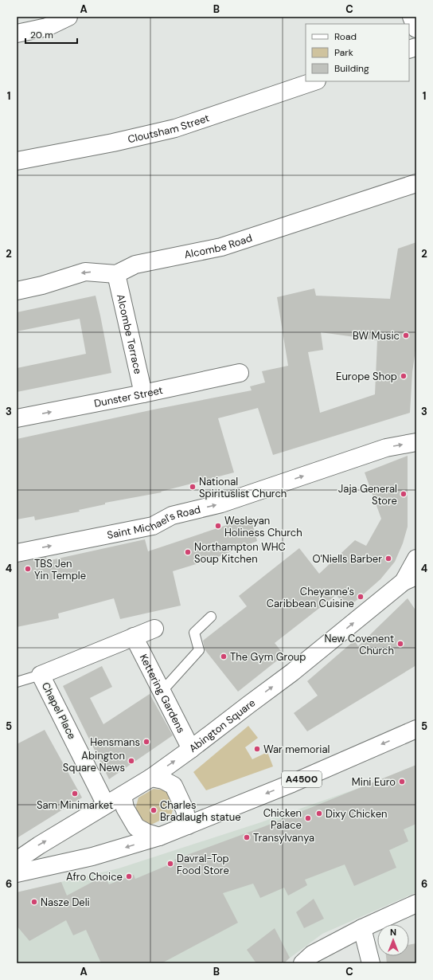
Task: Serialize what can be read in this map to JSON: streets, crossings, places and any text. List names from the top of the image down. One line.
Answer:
{"streets":{"street":["Cloutsham Street","Alcombe Road","Alcombe Terrace","Dunster Street","Saint Michael's Road","Kettering Gardens","Chapel Place","Abington Square","A4500"]},"crossings":[["Alcombe Road","Alcombe Terrace"],["Alcombe Terrace","Dunster Street"],["Kettering Gardens","Chapel Place"],["Kettering Gardens","Abington Square"],["Chapel Place","Abington Square"],["Abington Square","A4500"]],"one_way":["Saint Michael's Road"],"places":["BW Music","Europe Shop","National Spirituslist Church","Jaja General Store","Wesleyan Holiness Church","Northampton WHC Soup Kitchen","O'Niells Barber","TBS Jen Yin Temple","Cheyanne's Caribbean Cuisine","New Covenent Church","The Gym Group","Hensmans","War memorial","Abington Square News","Mini Euro","Sam Minimarket","Charles Bradlaugh statue","Dixy Chicken","Chicken Palace","Transylvanya","Davral-Top Food Store","Afro Choice","Nasze Deli"],"legend":["Road","Park","Building"],"scale_bar":"20 m","north":"top","grid":{"columns":["A","B","C"],"rows":["1","2","3","4","5","6"]}}
